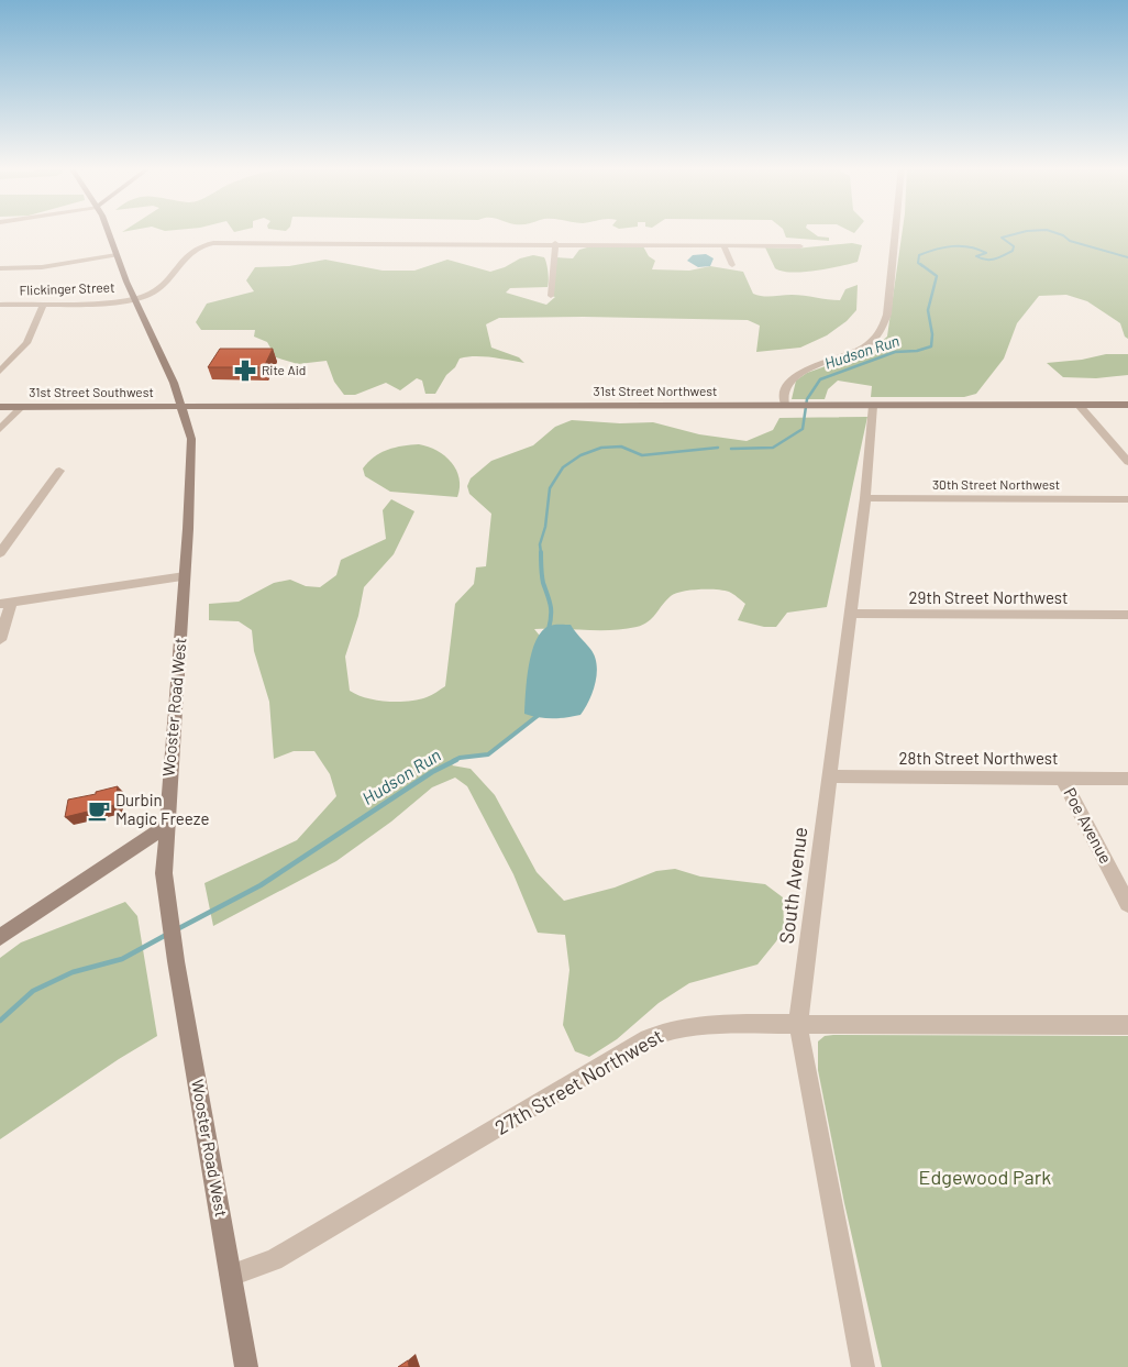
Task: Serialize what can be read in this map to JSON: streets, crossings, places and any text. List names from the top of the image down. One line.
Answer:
{"streets":{"main road":["31st Street Northwest","31st Street Southwest","Wooster Road West"],"street":["Flickinger Street","30th Street Northwest","29th Street Northwest","28th Street Northwest","Poe Avenue","South Avenue","27th Street Northwest"]},"crossings":[["Flickinger Street","Wooster Road West"],["31st Street Northwest","31st Street Southwest"],["31st Street Northwest","Wooster Road West"],["31st Street Northwest","South Avenue"],["31st Street Southwest","Wooster Road West"],["30th Street Northwest","South Avenue"],["29th Street Northwest","South Avenue"],["Wooster Road West","27th Street Northwest"],["28th Street Northwest","Poe Avenue"],["28th Street Northwest","South Avenue"],["South Avenue","27th Street Northwest"]],"water":["Hudson Run"],"parks":["Edgewood Park"],"places":{"pharmacy":["Rite Aid"],"cafe":["Durbin Magic Freeze"]}}
